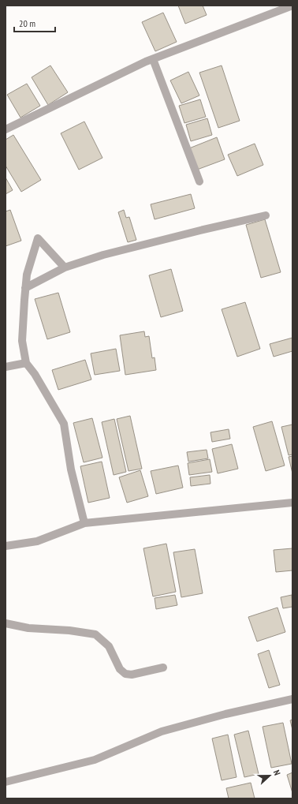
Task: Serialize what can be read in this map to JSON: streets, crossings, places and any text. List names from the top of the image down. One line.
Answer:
{"scale_bar":"20 m","north":"right"}
